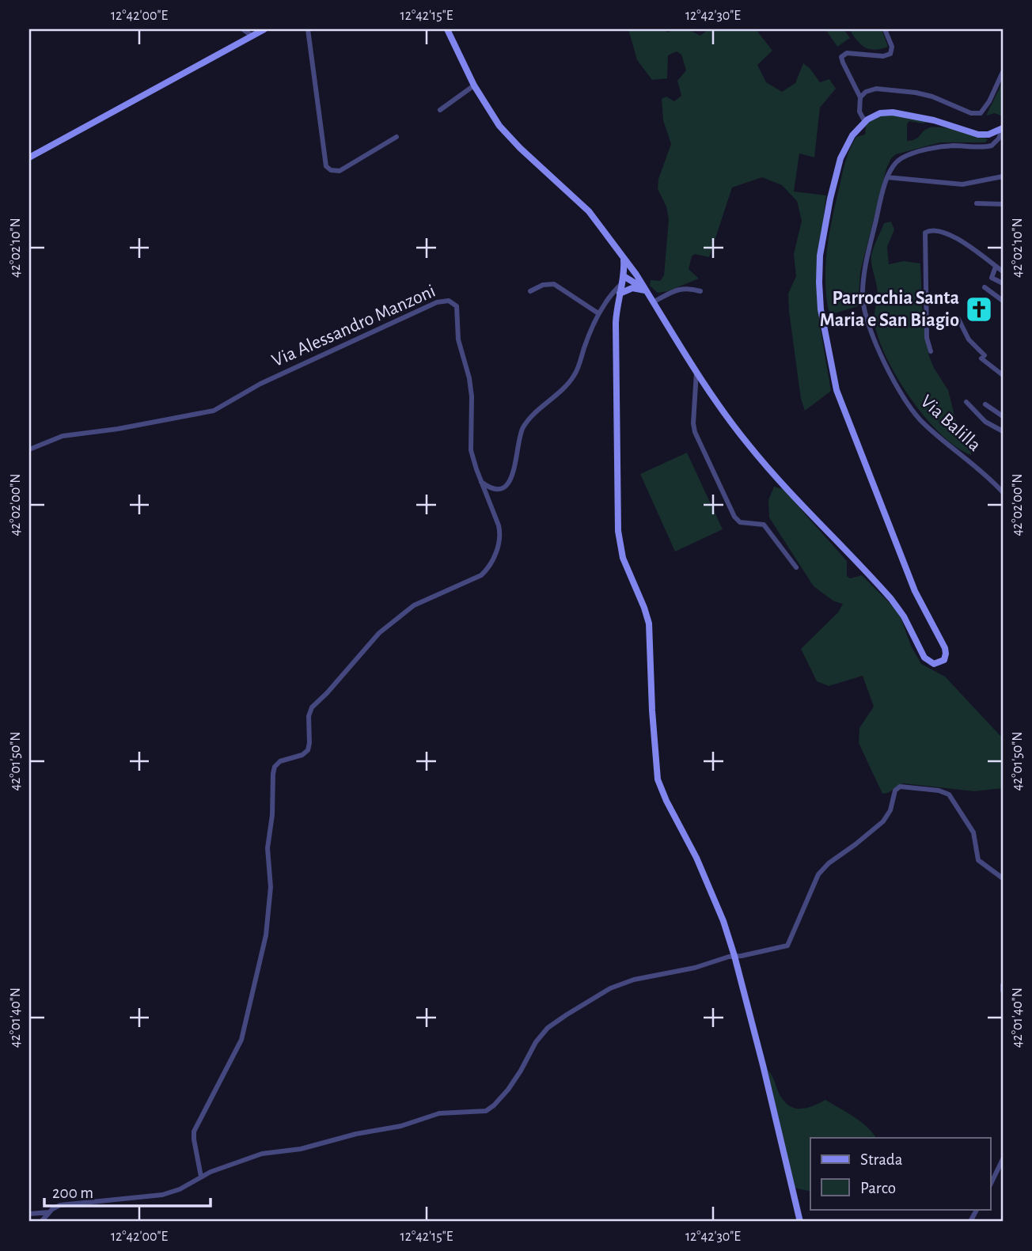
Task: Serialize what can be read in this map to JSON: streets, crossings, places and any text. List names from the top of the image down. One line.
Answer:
{"streets":{"street":["Via Alessandro Manzoni","Via Balilla"]},"places":{"church":["Parrocchia Santa Maria e San Biagio"]},"legend":["Strada","Parco"],"scale_bar":"200 m","coordinates":["12°42'00\"E","12°42'15\"E","12°42'30\"E","42°02'10\"N","42°02'00\"N","42°01'50\"N","42°01'40\"N"]}
